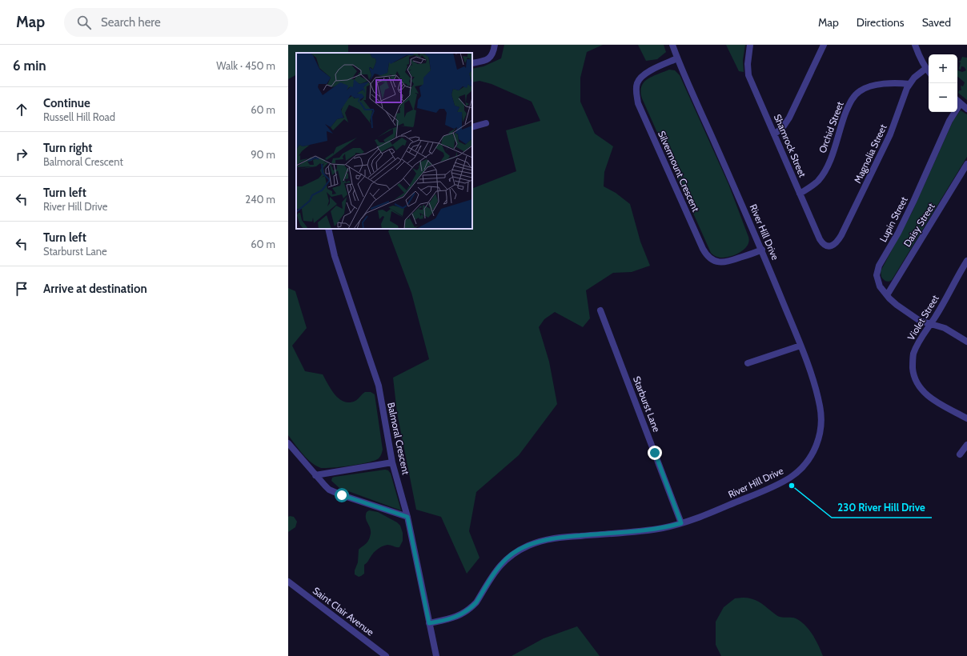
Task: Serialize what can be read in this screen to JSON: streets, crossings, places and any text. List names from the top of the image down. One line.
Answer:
{"streets":{"street":["Orchid Street","Shamrock Street","Magnolia Street","Silvermount Crescent","Lupin Street","Daisy Street","River Hill Drive","Violet Street","Starburst Lane","Balmoral Crescent","Saint Clair Avenue"]},"crossings":[["Orchid Street","Shamrock Street"],["Orchid Street","Magnolia Street"],["Shamrock Street","Magnolia Street"],["Silvermount Crescent","River Hill Drive"],["Lupin Street","Daisy Street"],["Lupin Street","Violet Street"],["River Hill Drive","Starburst Lane"],["River Hill Drive","Balmoral Crescent"]],"places":["230 River Hill Drive"],"page":{"header":"Map","search":"Search here","nav":["Map","Directions","Saved"],"heading":["6 min","Walk · 450 m"],"map_buttons":["+","−"],"list":[["Continue","Russell Hill Road","60 m"],["Turn right","Balmoral Crescent","90 m"],["Turn left","River Hill Drive","240 m"],["Turn left","Starburst Lane","60 m"],"Arrive at destination"]}}
